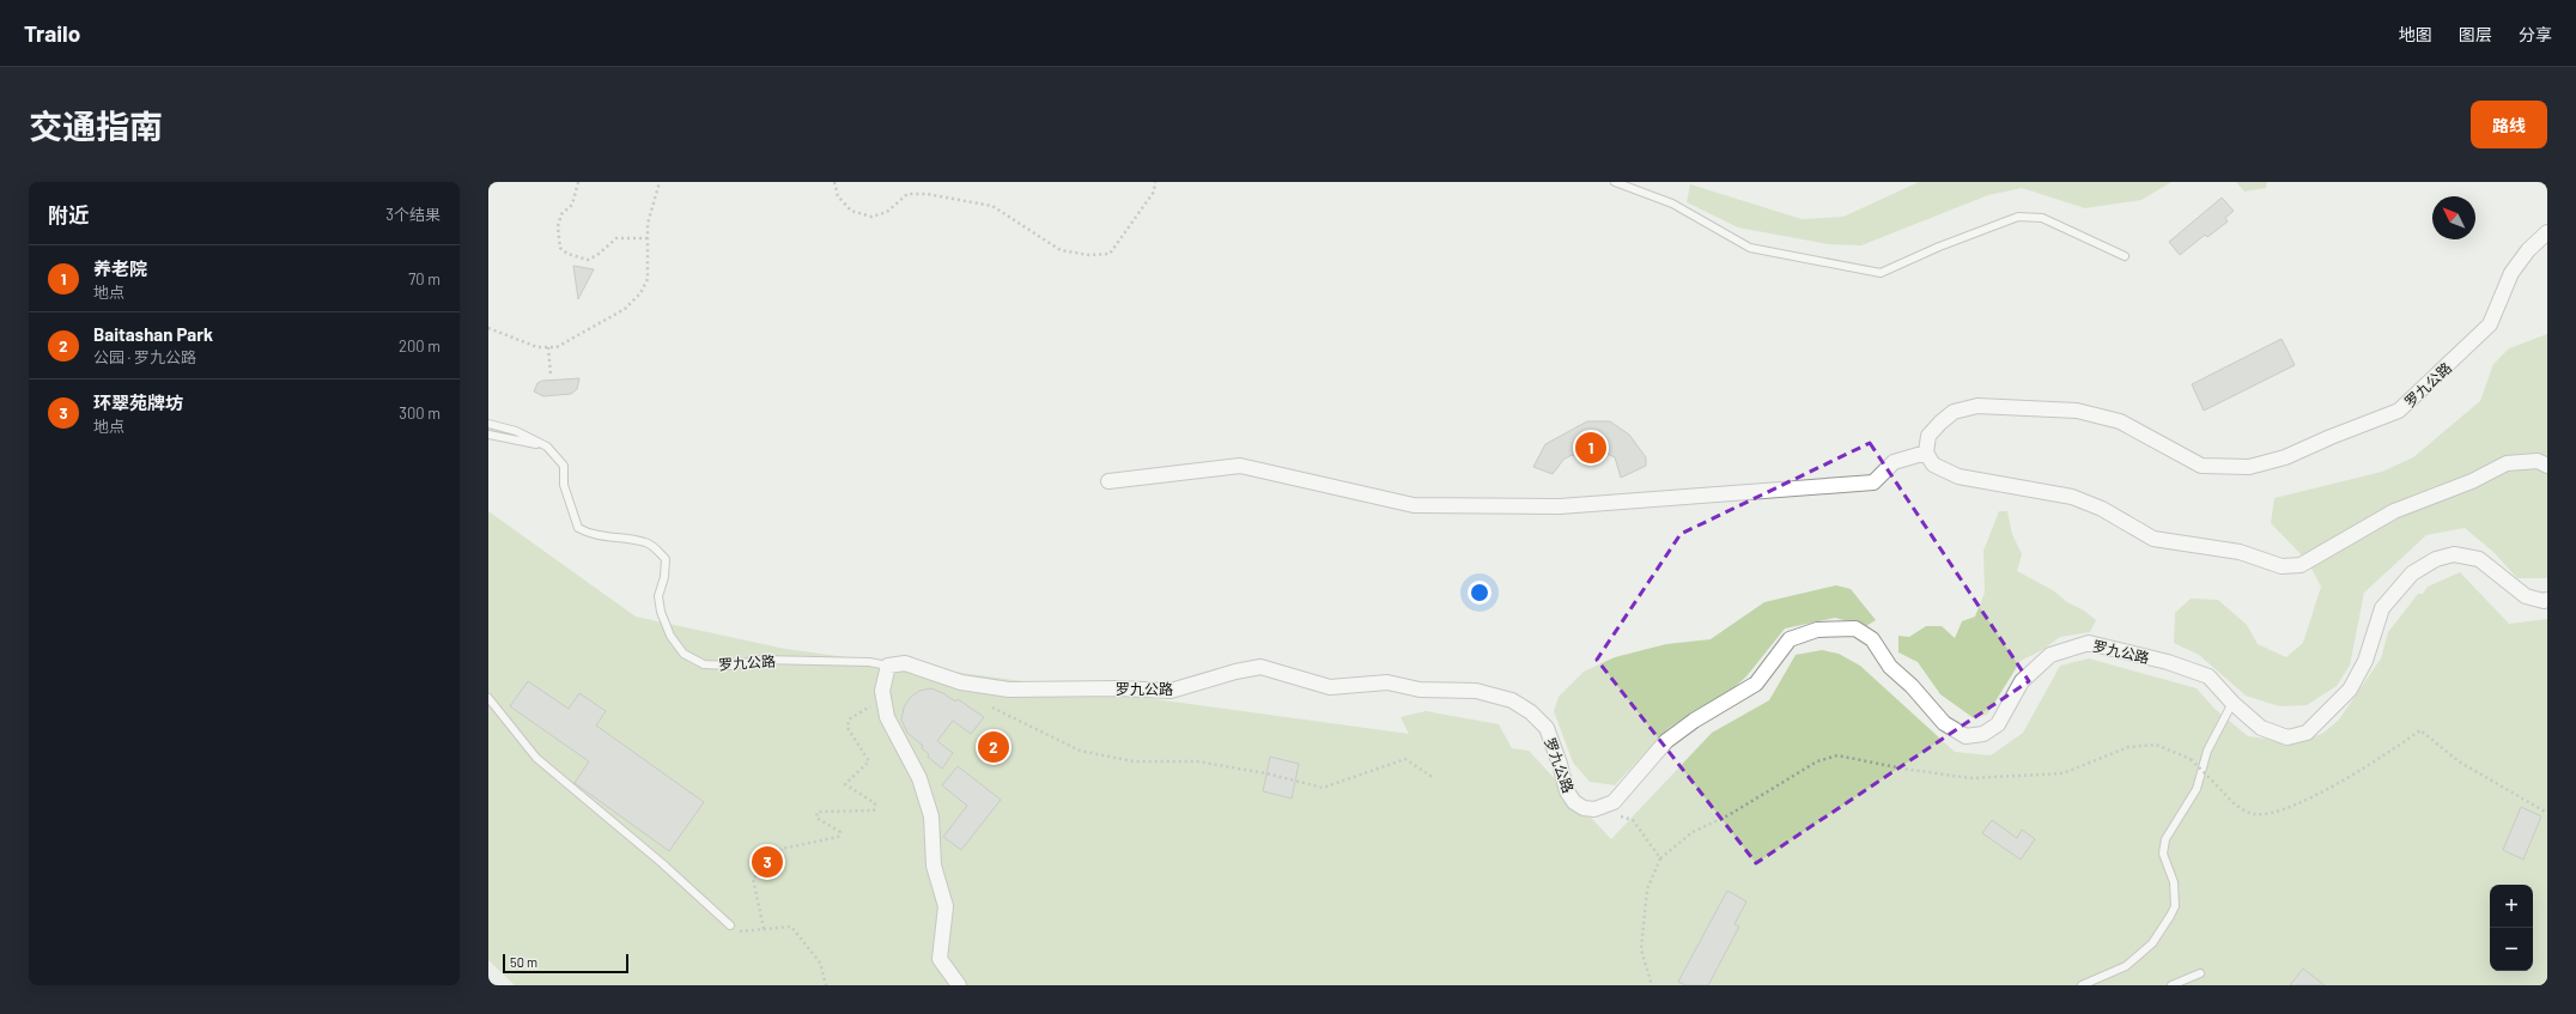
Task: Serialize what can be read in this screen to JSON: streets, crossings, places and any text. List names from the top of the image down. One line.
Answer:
{"streets":{"street":["罗九公路"]},"scale_bar":"50 m","north":"top left","page":{"header":"Trailo","nav":["地图","图层","分享"],"title":"交通指南","buttons":"路线","heading":["附近","3个结果"],"list":[{"mark":"1","name":"养老院","note":"地点","value":"70 m"},{"mark":"2","name":"Baitashan Park","note":"公园 · 罗九公路","value":"200 m"},{"mark":"3","name":"环翠苑牌坊","note":"地点","value":"300 m"}],"pins":["1","2","3"],"map_buttons":["+","−"],"scale":"50 m"}}
